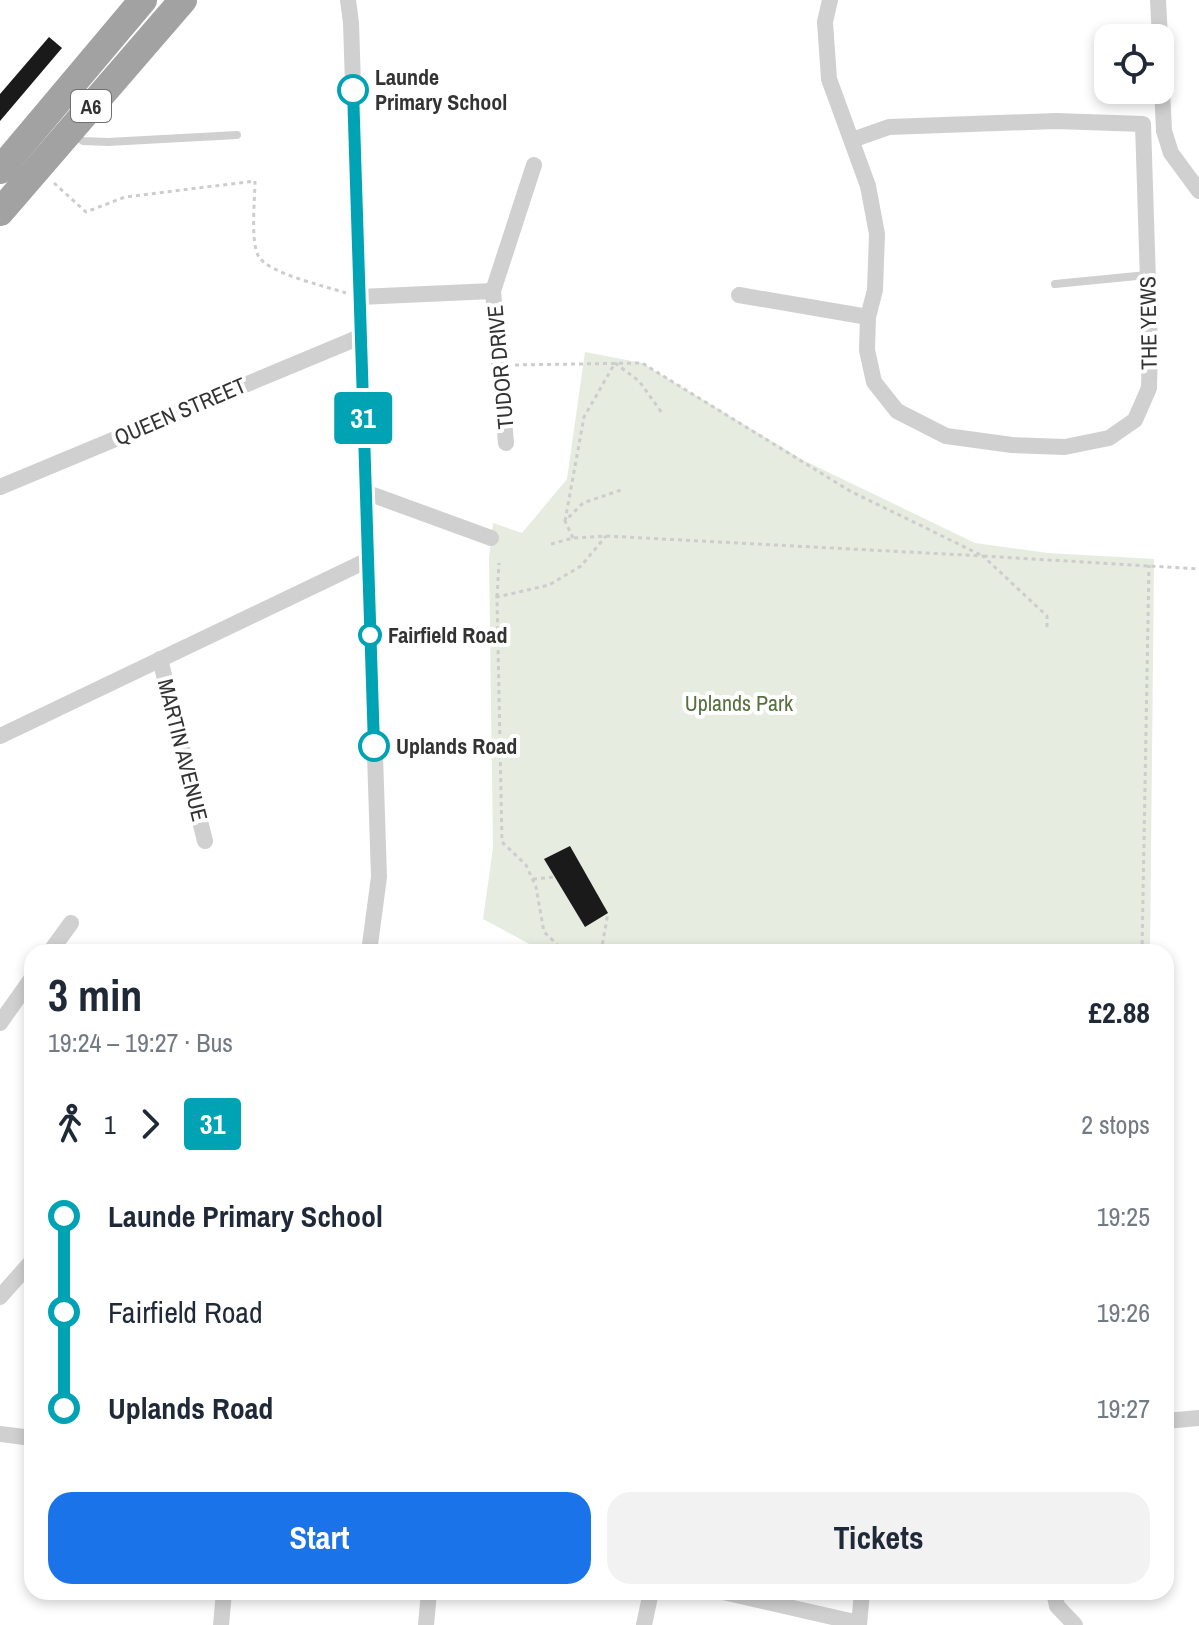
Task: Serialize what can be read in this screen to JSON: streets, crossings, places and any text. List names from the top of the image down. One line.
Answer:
{"streets":{"highway":["A6"],"street":["THE YEWS","TUDOR DRIVE","QUEEN STREET","MARTIN AVENUE"]},"parks":["Uplands Park"],"places":["Launde Primary School","Fairfield Road","Uplands Road"],"lines":["bus line 31"],"page":{"on_map":"31","heading":["3 min","19:24 – 19:27 · Bus","£2.88"],"legs":["1","31","2 stops"],"list":[{"name":"Launde Primary School","value":"19:25"},{"name":"Fairfield Road","value":"19:26"},{"name":"Uplands Road","value":"19:27"}],"buttons":["Start","Tickets"]}}
